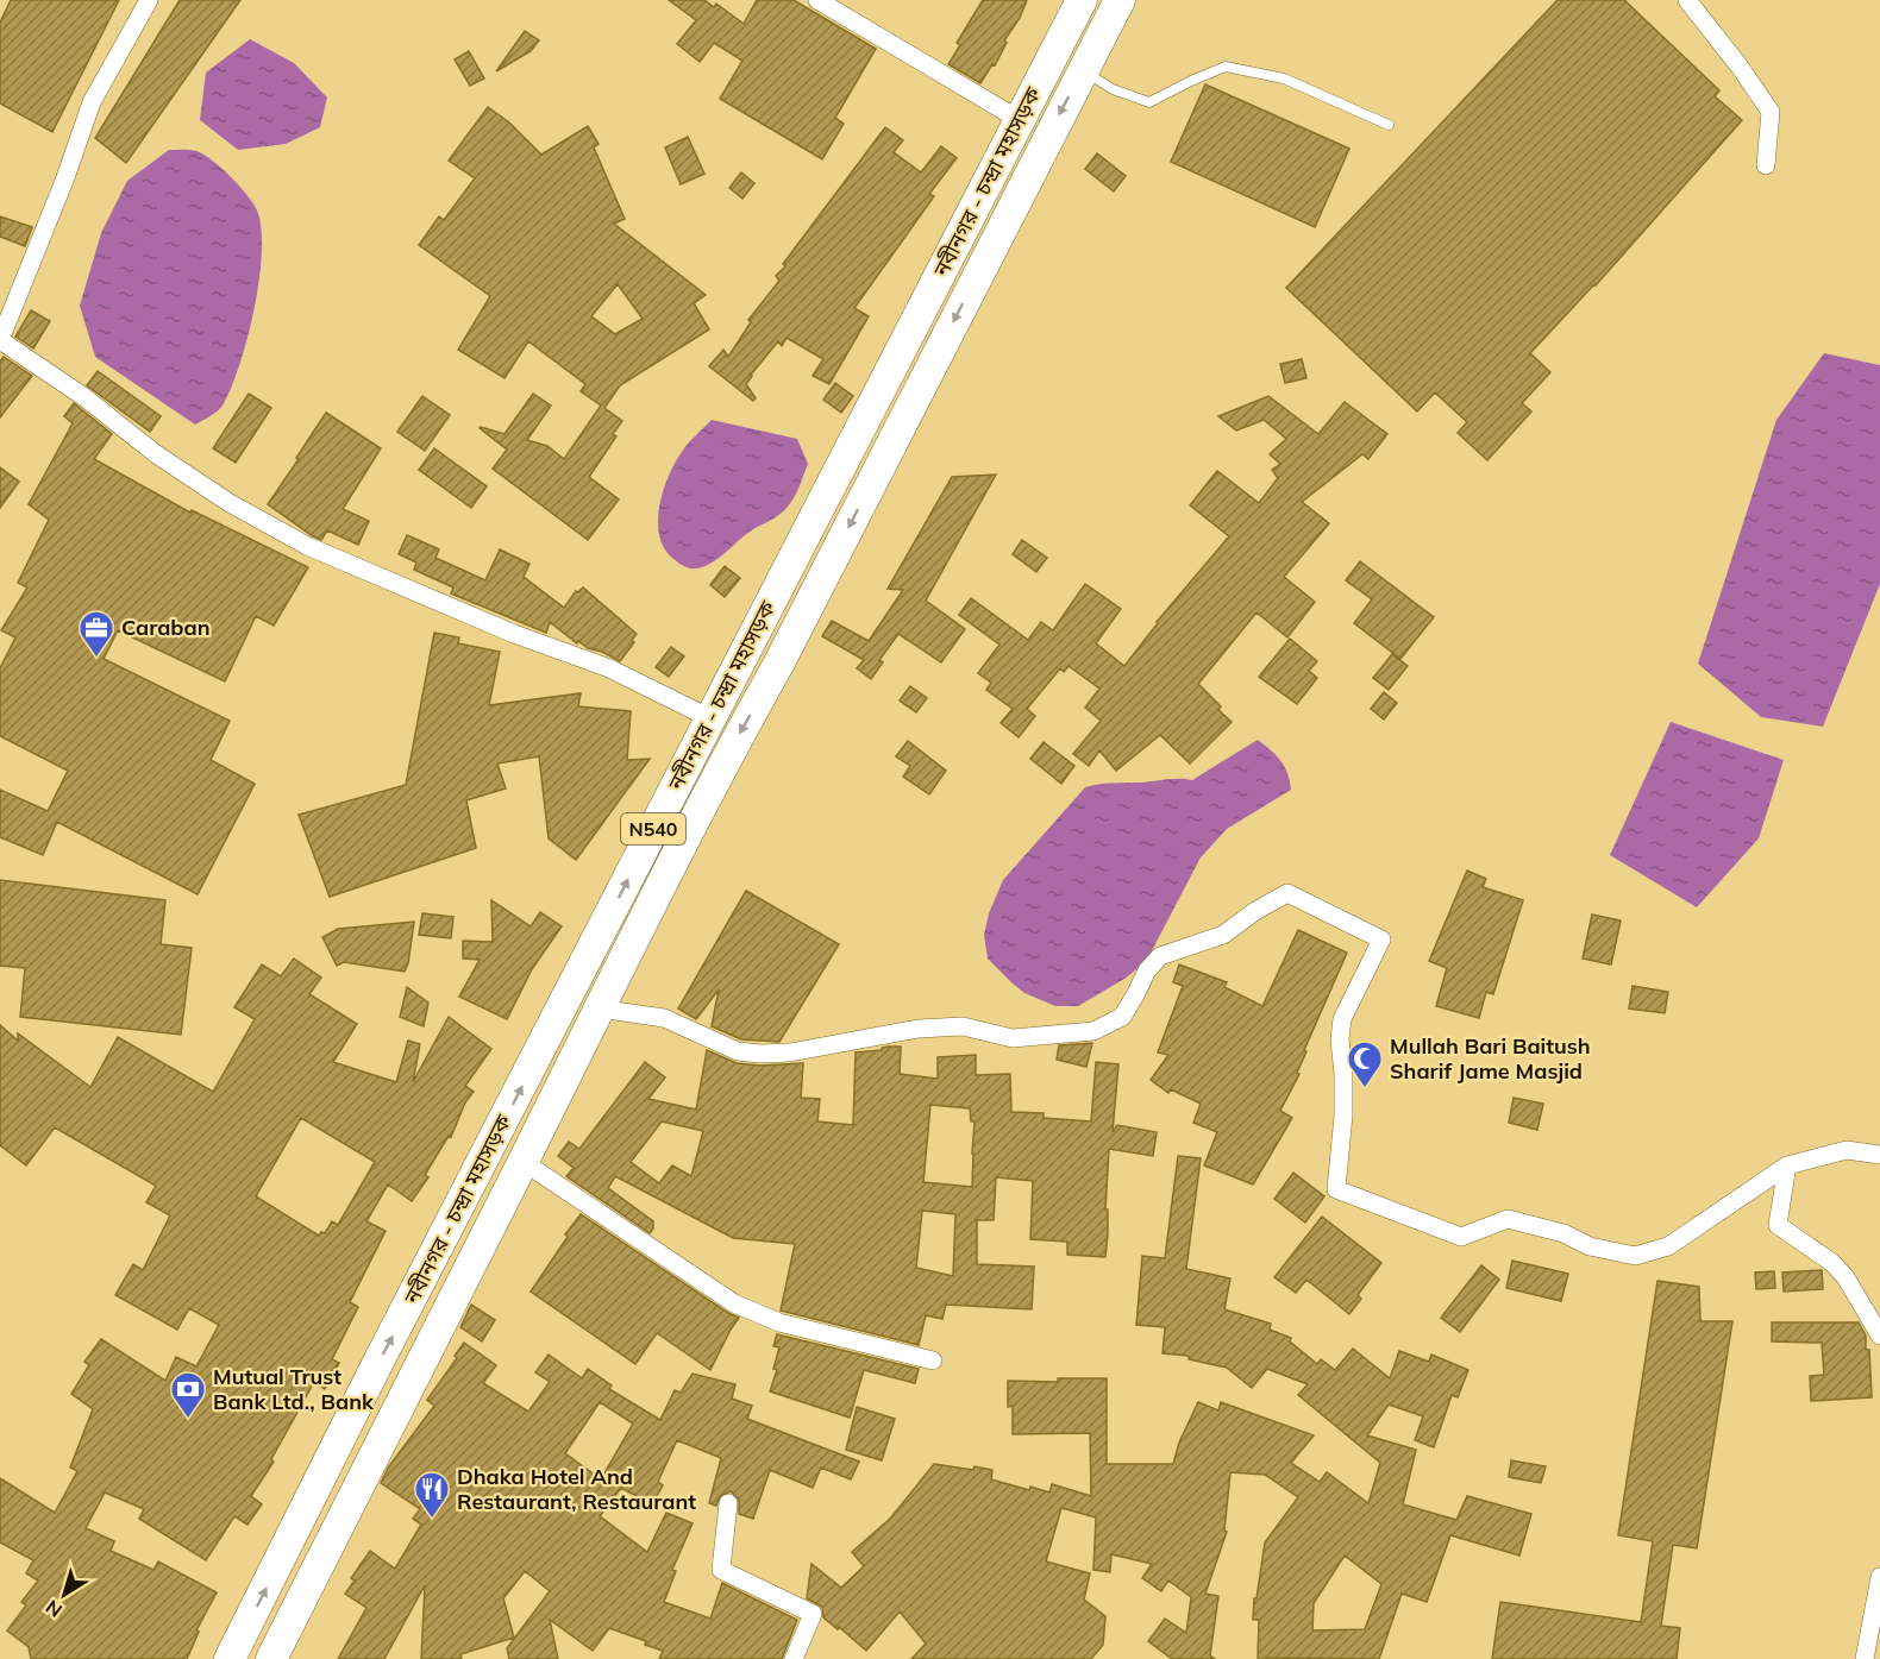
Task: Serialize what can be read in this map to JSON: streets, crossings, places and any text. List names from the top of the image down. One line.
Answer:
{"streets":{"highway":["নবীনগর - চন্দ্রা মহাসড়ক","N540"]},"places":{"office":["Caraban"],"mosque":["Mullah Bari Baitush Sharif Jame Masjid"],"bank":["Mutual Trust Bank Ltd., Bank"],"restaurant":["Dhaka Hotel And Restaurant, Restaurant"]},"north":"bottom left"}
